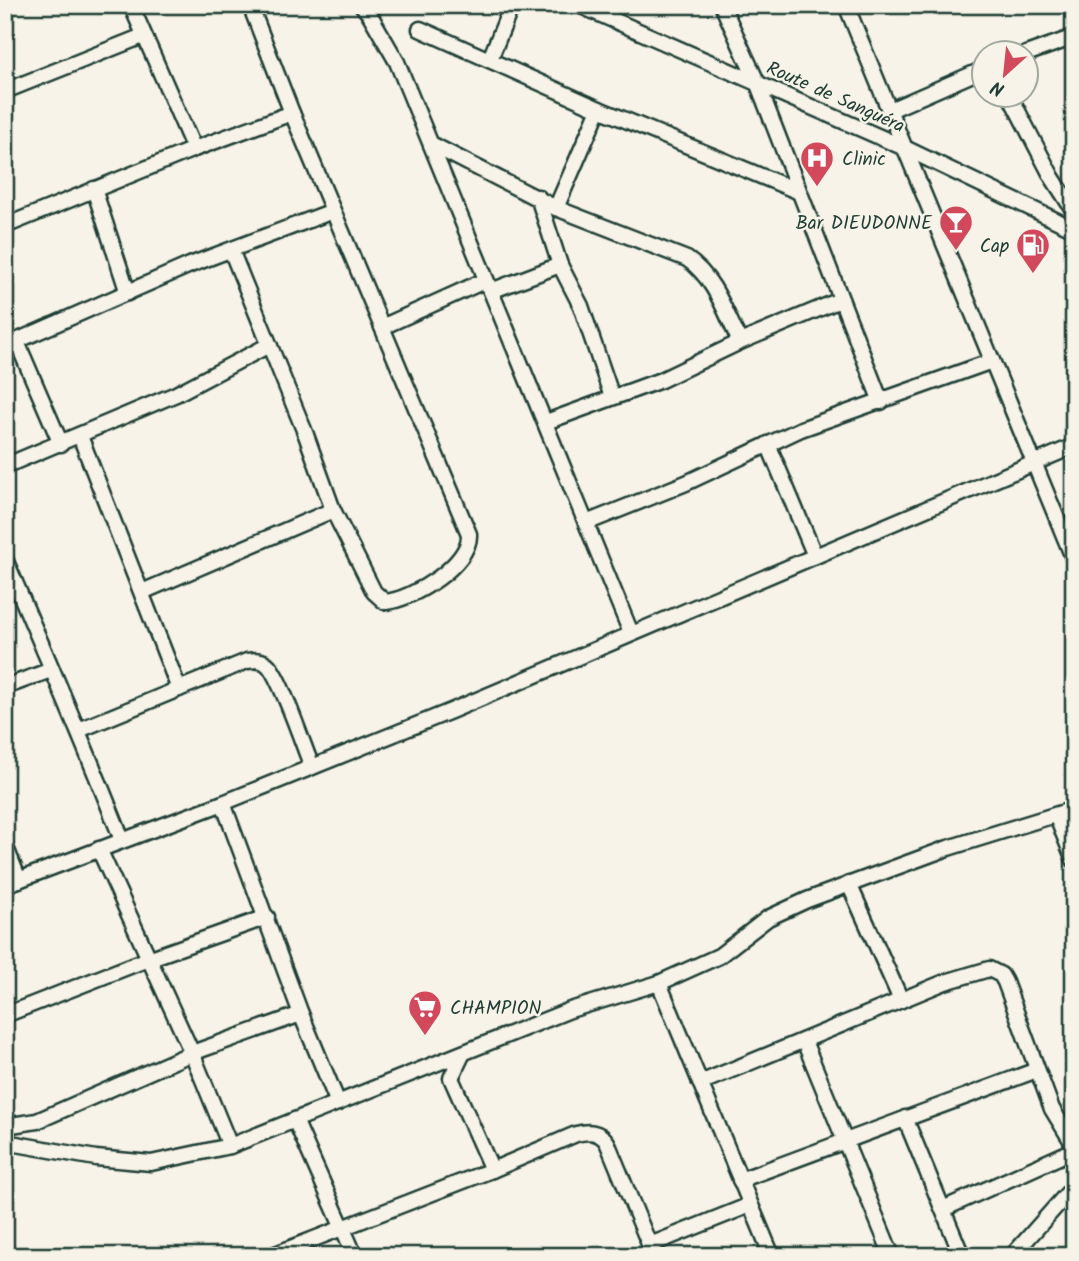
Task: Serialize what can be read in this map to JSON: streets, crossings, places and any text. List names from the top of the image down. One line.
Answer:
{"streets":{"street":["Route de Sanguéra"]},"places":{"hospital":["Clinic"],"bar":["Bar DIEUDONNE"],"fuel station":["Cap"],"supermarket":["CHAMPION"]},"north":"bottom left"}
